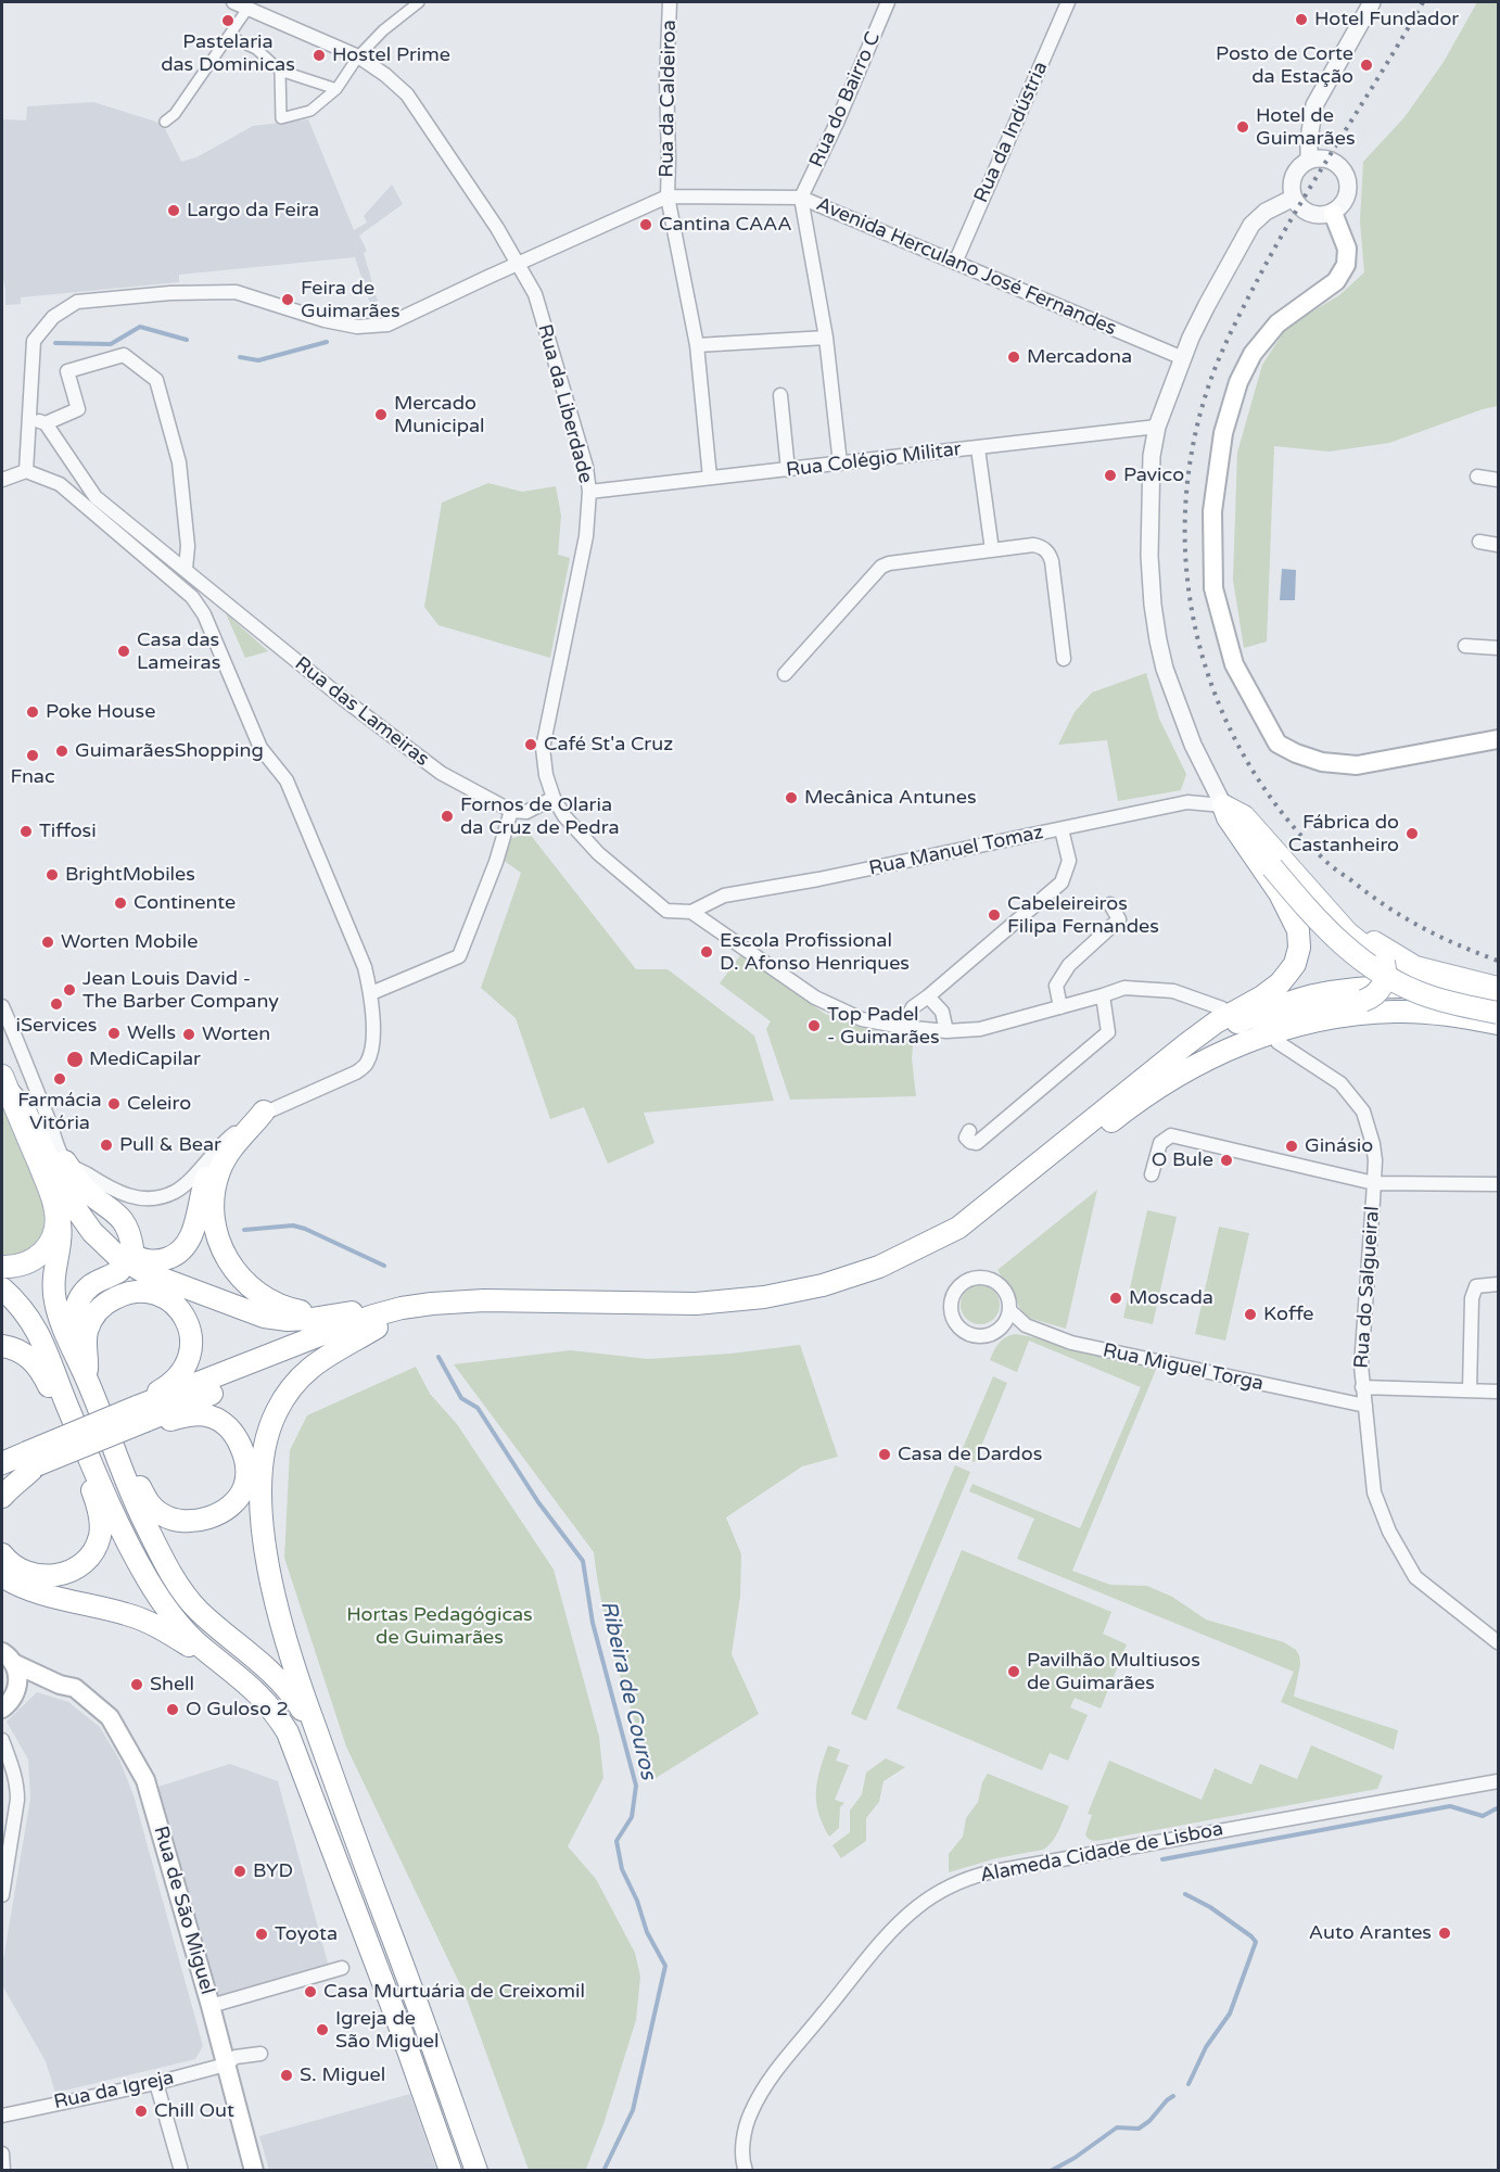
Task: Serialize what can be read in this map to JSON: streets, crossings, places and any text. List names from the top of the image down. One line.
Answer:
{"streets":{"main road":["Rua de São Miguel"],"street":["Rua da Caldeiroa","Rua do Bairro C","Rua da Indústria","Avenida Herculano José Fernandes","Rua da Liberdade","Rua Colégio Militar","Rua das Lameiras","Rua Manuel Tomaz","Rua do Salgueiral","Rua Miguel Torga","Alameda Cidade de Lisboa","Rua da Igreja"]},"crossings":[["Rua da Caldeiroa","Avenida Herculano José Fernandes"],["Rua da Caldeiroa","Rua Colégio Militar"],["Rua do Bairro C","Avenida Herculano José Fernandes"],["Rua da Indústria","Avenida Herculano José Fernandes"],["Rua da Liberdade","Rua Colégio Militar"],["Rua da Liberdade","Rua Manuel Tomaz"],["Rua do Salgueiral","Rua Miguel Torga"],["Rua de São Miguel","Rua da Igreja"]],"water":["Ribeira de Couros"],"parks":["Hortas Pedagógicas de Guimarães"],"places":["Hotel Fundador","Pastelaria das Dominicas","Hostel Prime","Posto de Corte da Estação","Hotel de Guimarães","Largo da Feira","Cantina CAAA","Feira de Guimarães","Mercadona","Mercado Municipal","Pavico","Casa das Lameiras","Poke House","Café St'a Cruz","GuimarãesShopping","Fnac","Mecânica Antunes","Fornos de Olaria da Cruz de Pedra","Tiffosi","Fábrica do Castanheiro","BrightMobiles","Continente","Cabeleireiros Filipa Fernandes","Worten Mobile","Escola Profissional D. Afonso Henriques","Jean Louis David - The Barber Company","iServices","Top Padel - Guimarães","Wells","Worten","MediCapilar","Farmácia Vitória","Celeiro","Pull & Bear","Ginásio","O Bule","Moscada","Koffe","Casa de Dardos","Pavilhão Multiusos de Guimarães","Shell","O Guloso 2","BYD","Auto Arantes","Toyota","Casa Murtuária de Creixomil","Igreja de São Miguel","S. Miguel","Chill Out"]}
